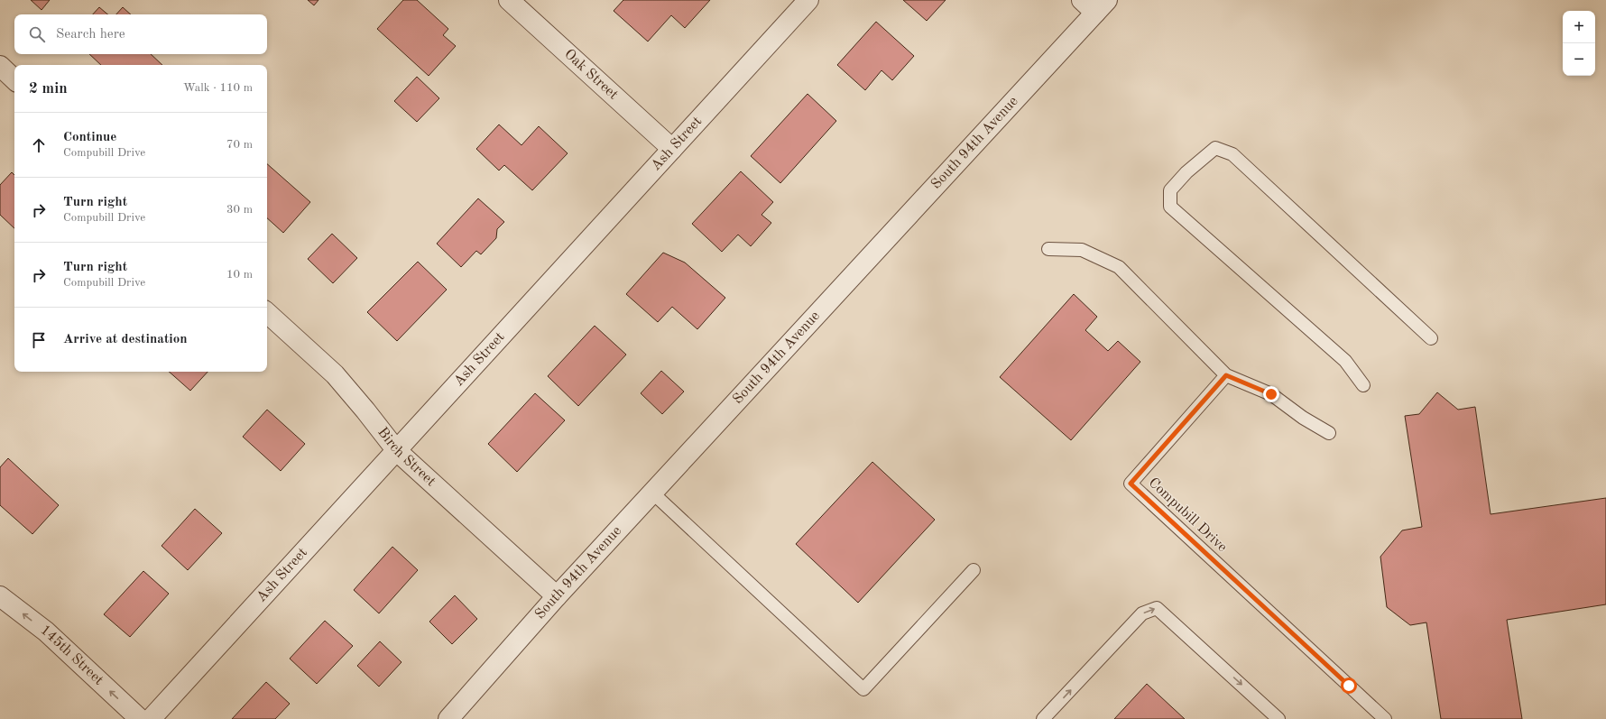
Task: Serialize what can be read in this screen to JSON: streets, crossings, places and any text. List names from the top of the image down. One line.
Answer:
{"streets":{"street":["Oak Street","Ash Street","South 94th Avenue","Birch Street","145th Street"],"lane":["Compubill Drive"]},"crossings":[["Oak Street","Ash Street"],["Ash Street","Birch Street"],["South 94th Avenue","Birch Street"]],"one_way":["145th Street"],"page":{"map_buttons":["+","−"],"search":"Search here","heading":["2 min","Walk · 110 m"],"list":[["Continue","Compubill Drive","70 m"],["Turn right","Compubill Drive","30 m"],["Turn right","Compubill Drive","10 m"],"Arrive at destination"]}}
